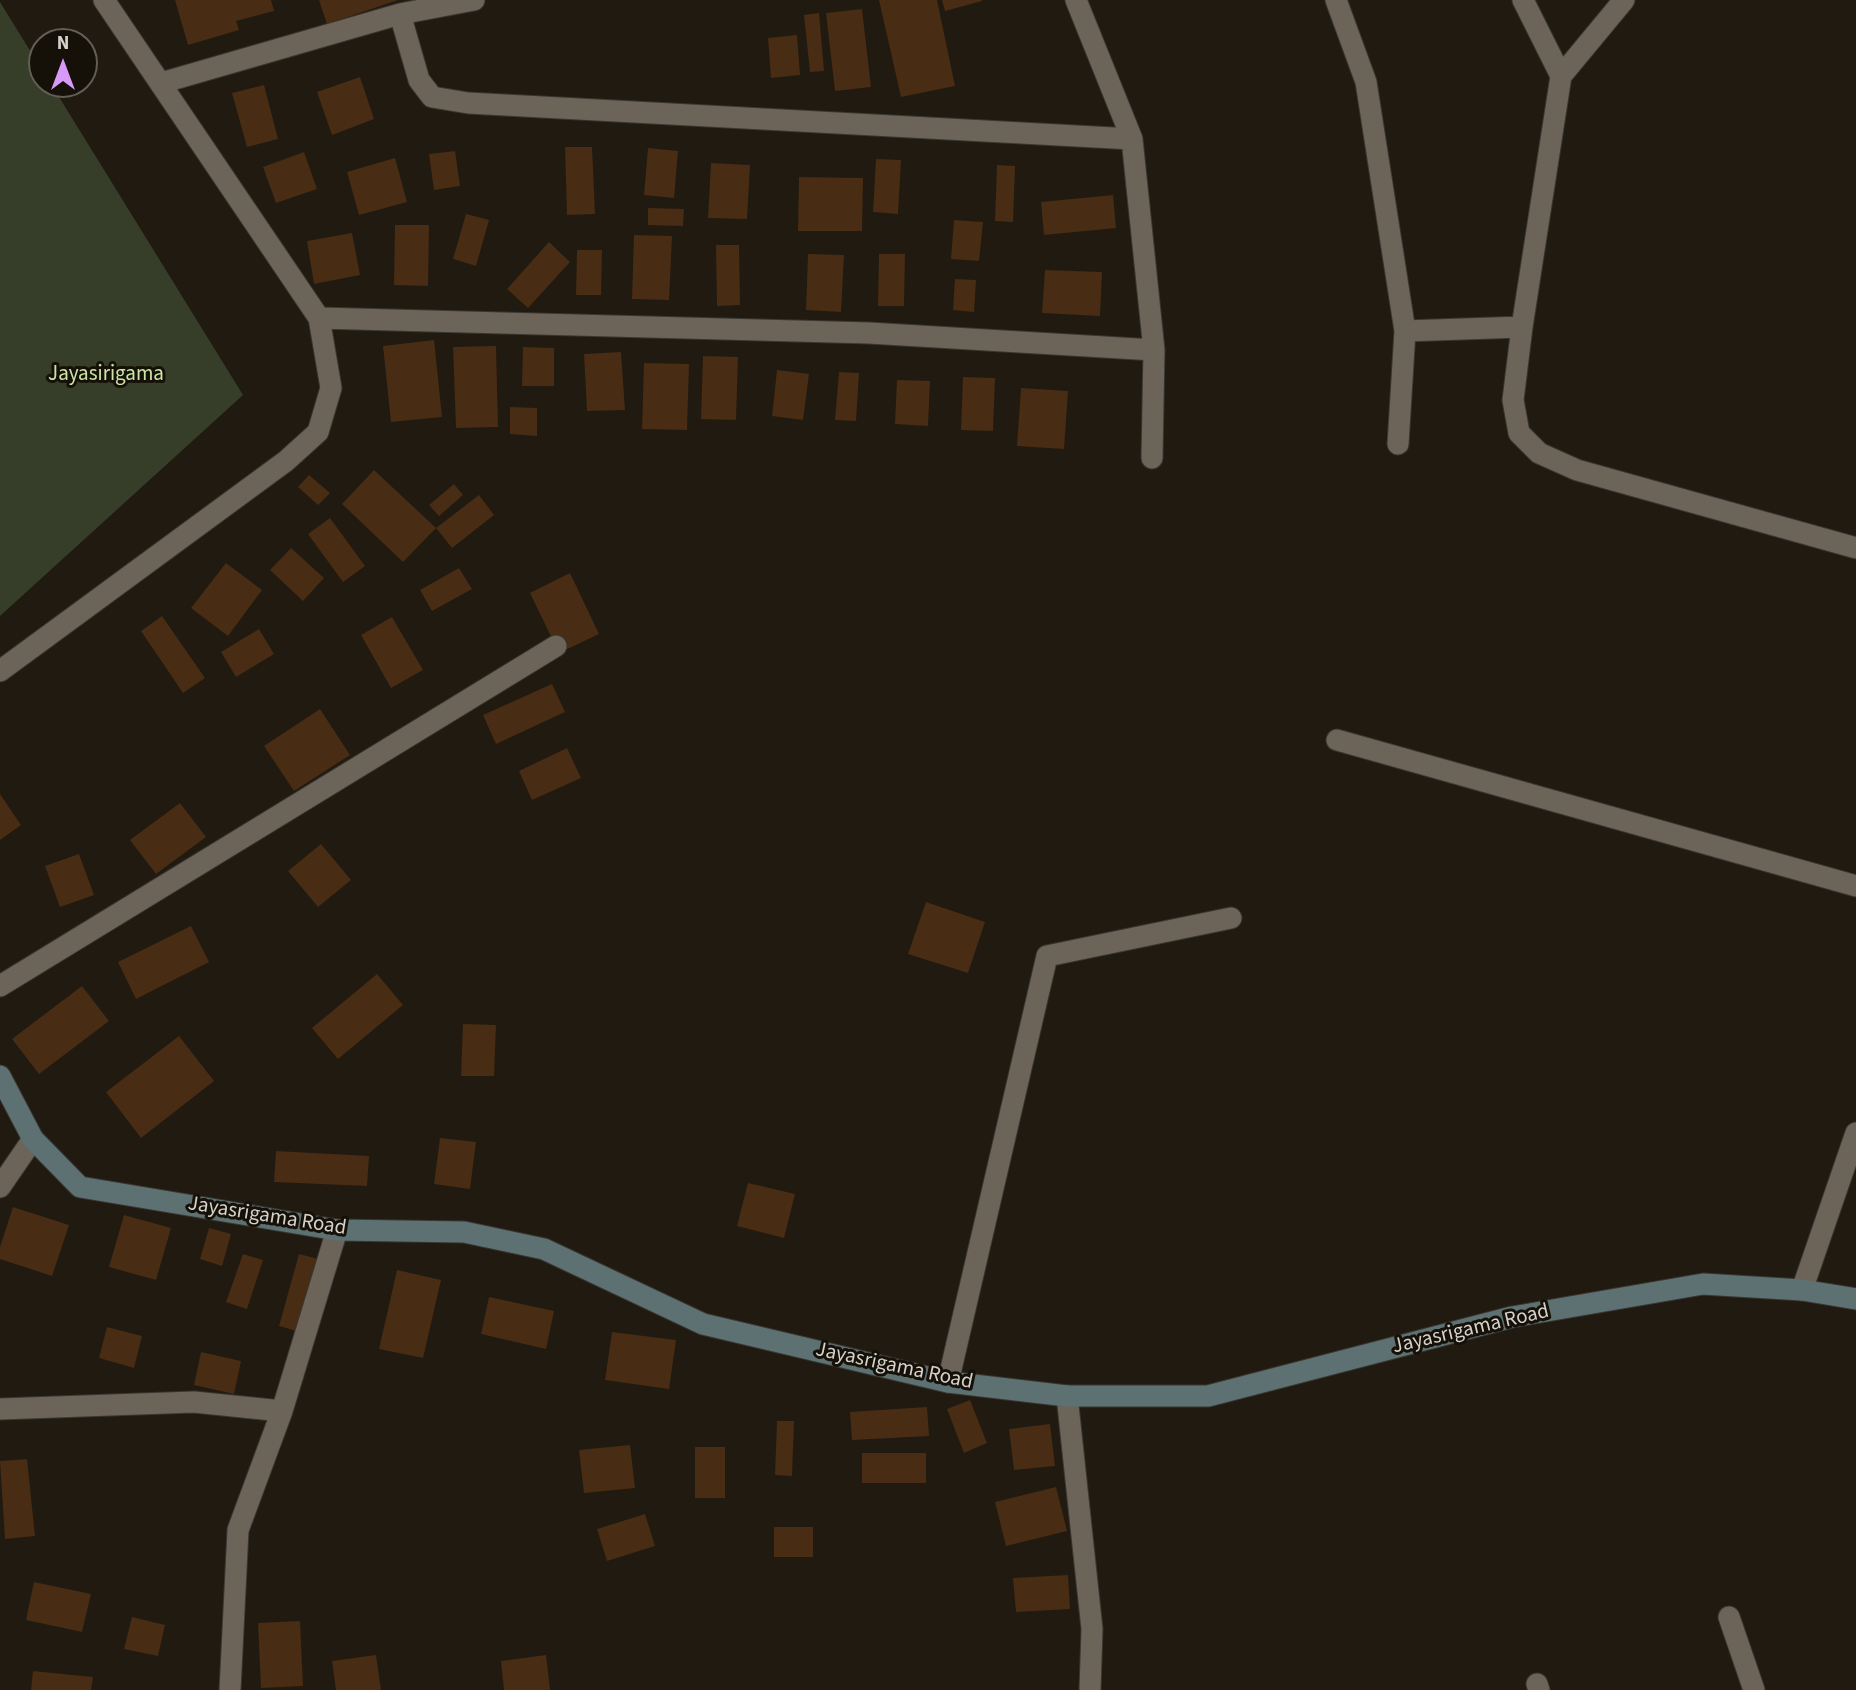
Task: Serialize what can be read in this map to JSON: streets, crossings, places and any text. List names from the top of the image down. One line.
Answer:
{"streets":{"street":["Jayasrigama Road"]},"parks":["Jayasirigama"],"north":"top"}
